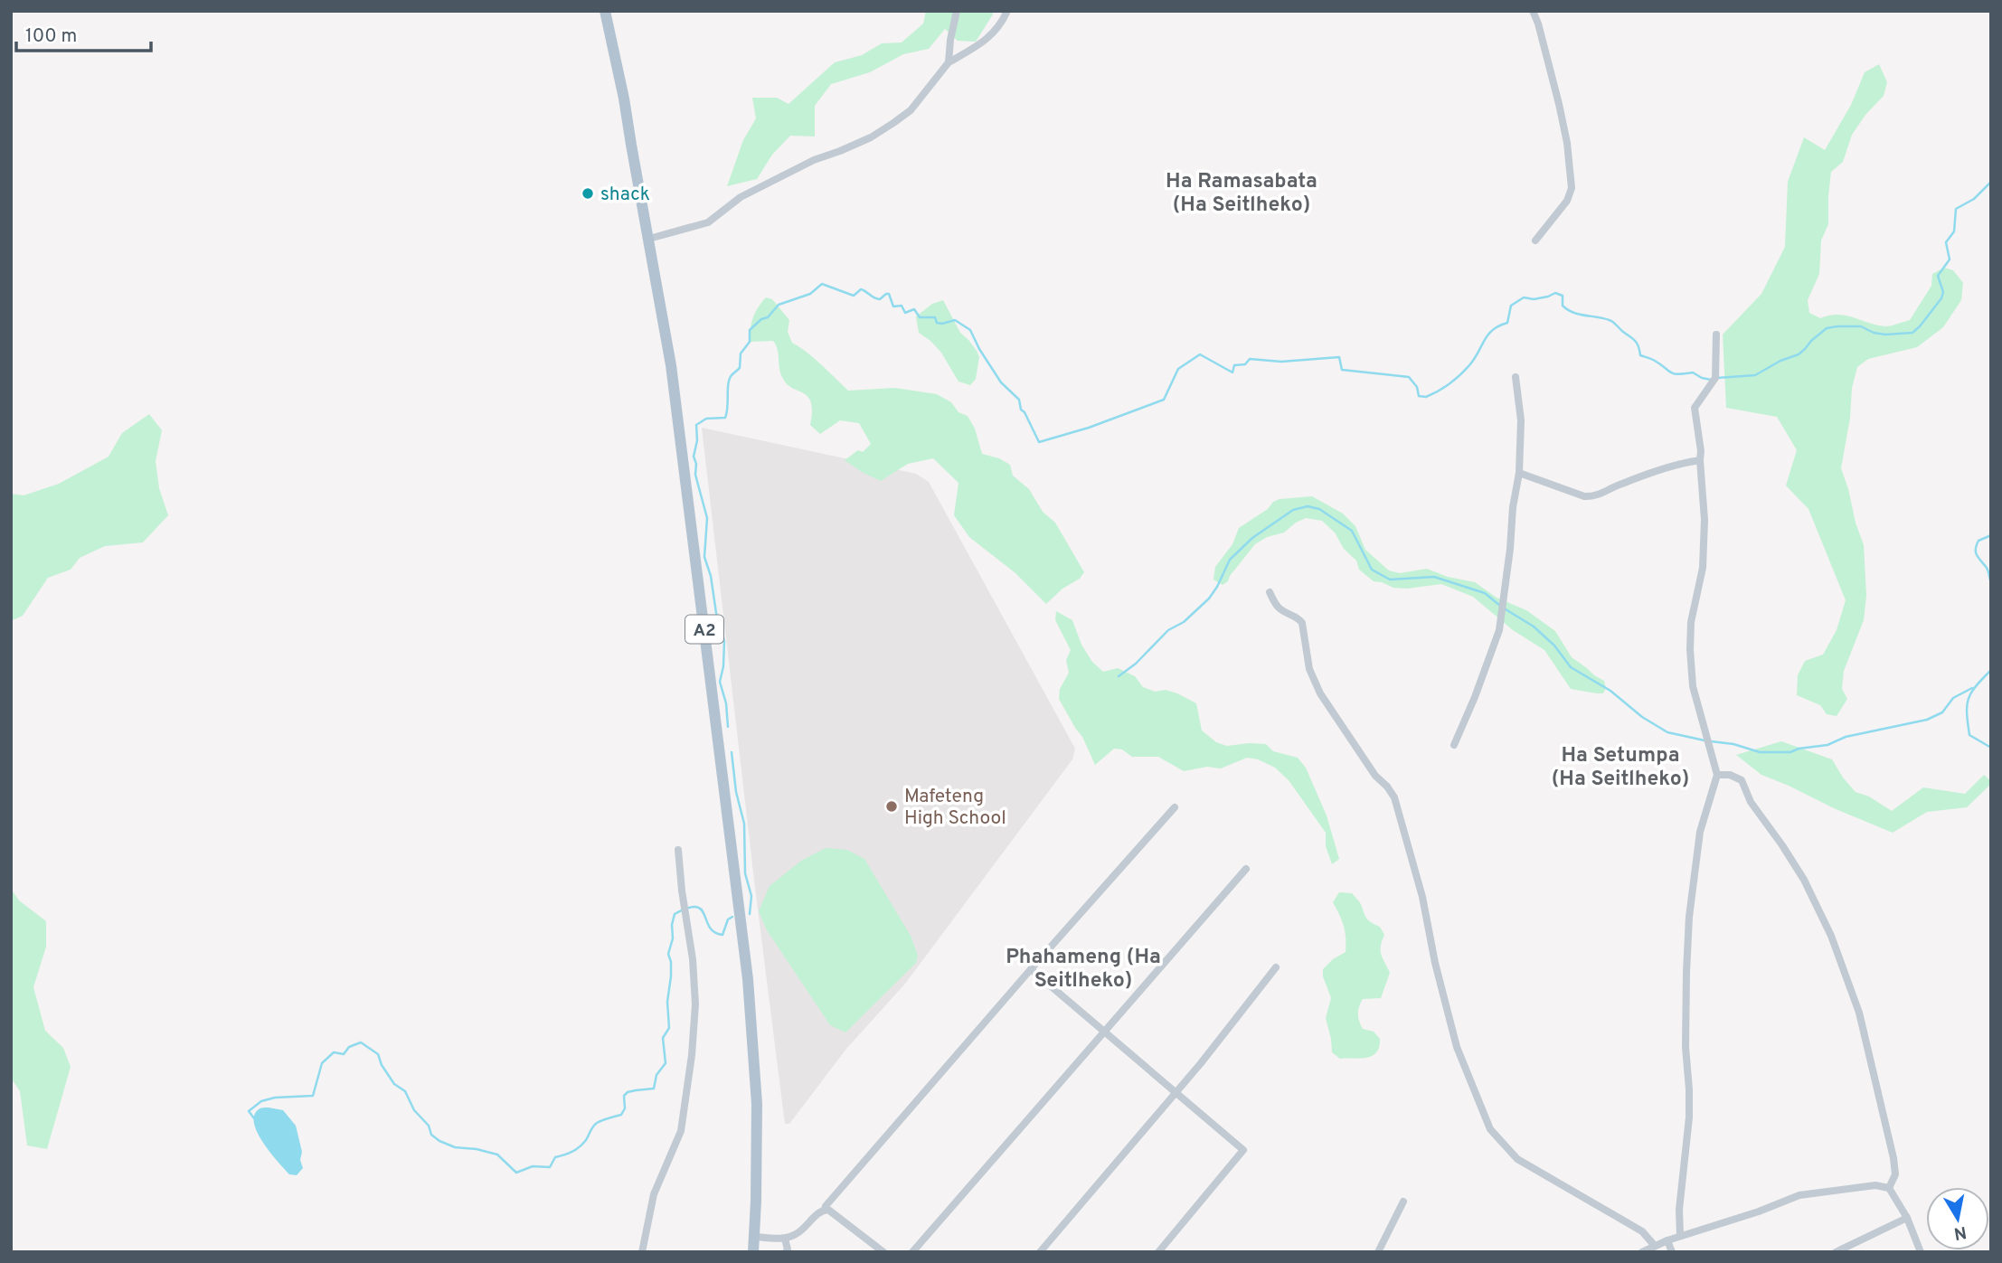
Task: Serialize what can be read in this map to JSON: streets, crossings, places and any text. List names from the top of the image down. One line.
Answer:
{"streets":{"main road":["A2"]},"districts":["Ha Ramasabata (Ha Seitlheko)","Ha Setumpa (Ha Seitlheko)","Phahameng (Ha Seitlheko)"],"places":["shack","Mafeteng High School"],"scale_bar":"100 m","north":"bottom"}
